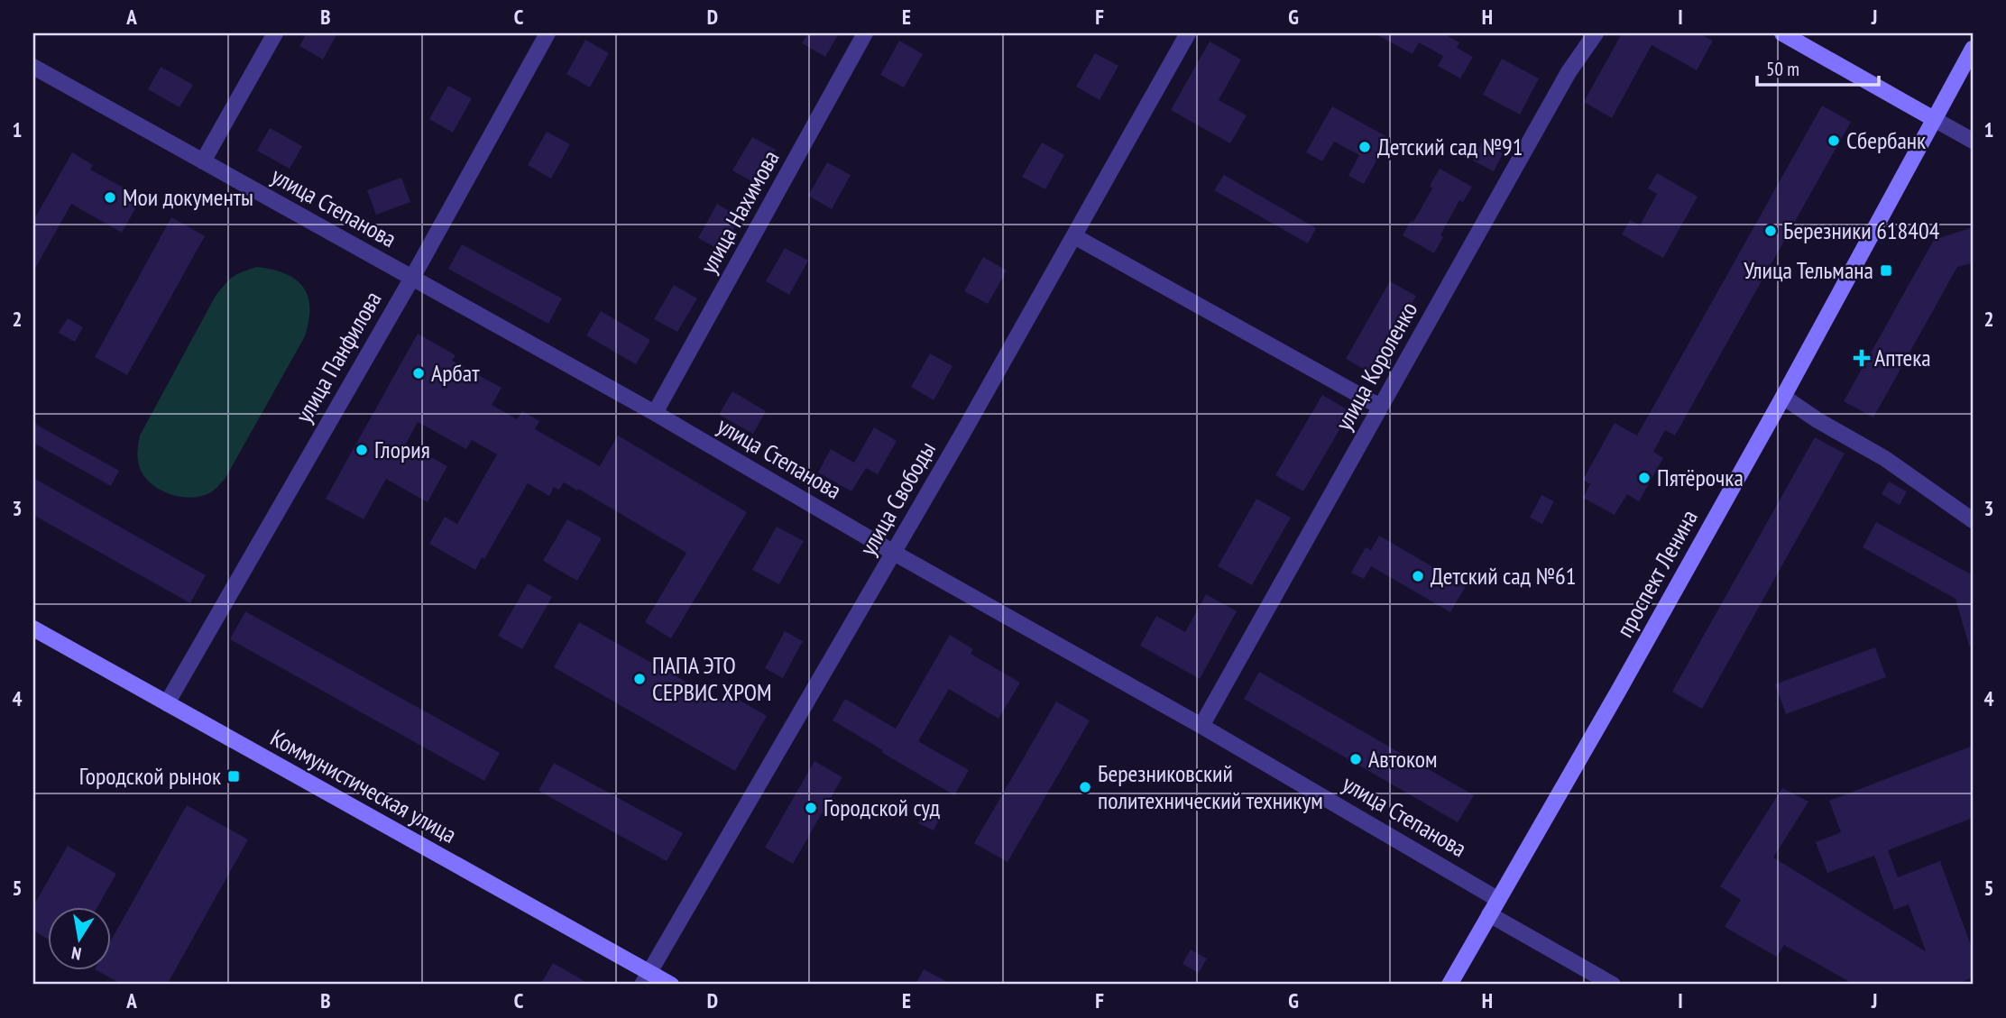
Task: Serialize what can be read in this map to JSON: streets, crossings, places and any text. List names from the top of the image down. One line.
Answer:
{"streets":{"main road":["проспект Ленина","Коммунистическая улица"],"street":["улица Степанова","улица Нахимова","улица Панфилова","улица Короленко","улица Свободы"]},"crossings":[["улица Степанова","улица Нахимова"],["улица Степанова","улица Панфилова"],["улица Степанова","улица Короленко"],["улица Степанова","улица Свободы"],["улица Степанова","проспект Ленина"],["улица Панфилова","Коммунистическая улица"],["улица Свободы","Коммунистическая улица"]],"places":{"other":["Сбербанк","Детский сад №91","Мои документы","Березники 618404","Арбат","Глория","Пятёрочка","Детский сад №61","ПАПА ЭТО СЕРВИС ХРОМ","Автоком","Березниковский политехнический техникум","Городской суд"],"transit":["Улица Тельмана","Городской рынок"],"health":["Аптека"]},"scale_bar":"50 m","north":"bottom","grid":{"columns":["A","B","C","D","E","F","G","H","I","J"],"rows":["1","2","3","4","5"]}}
